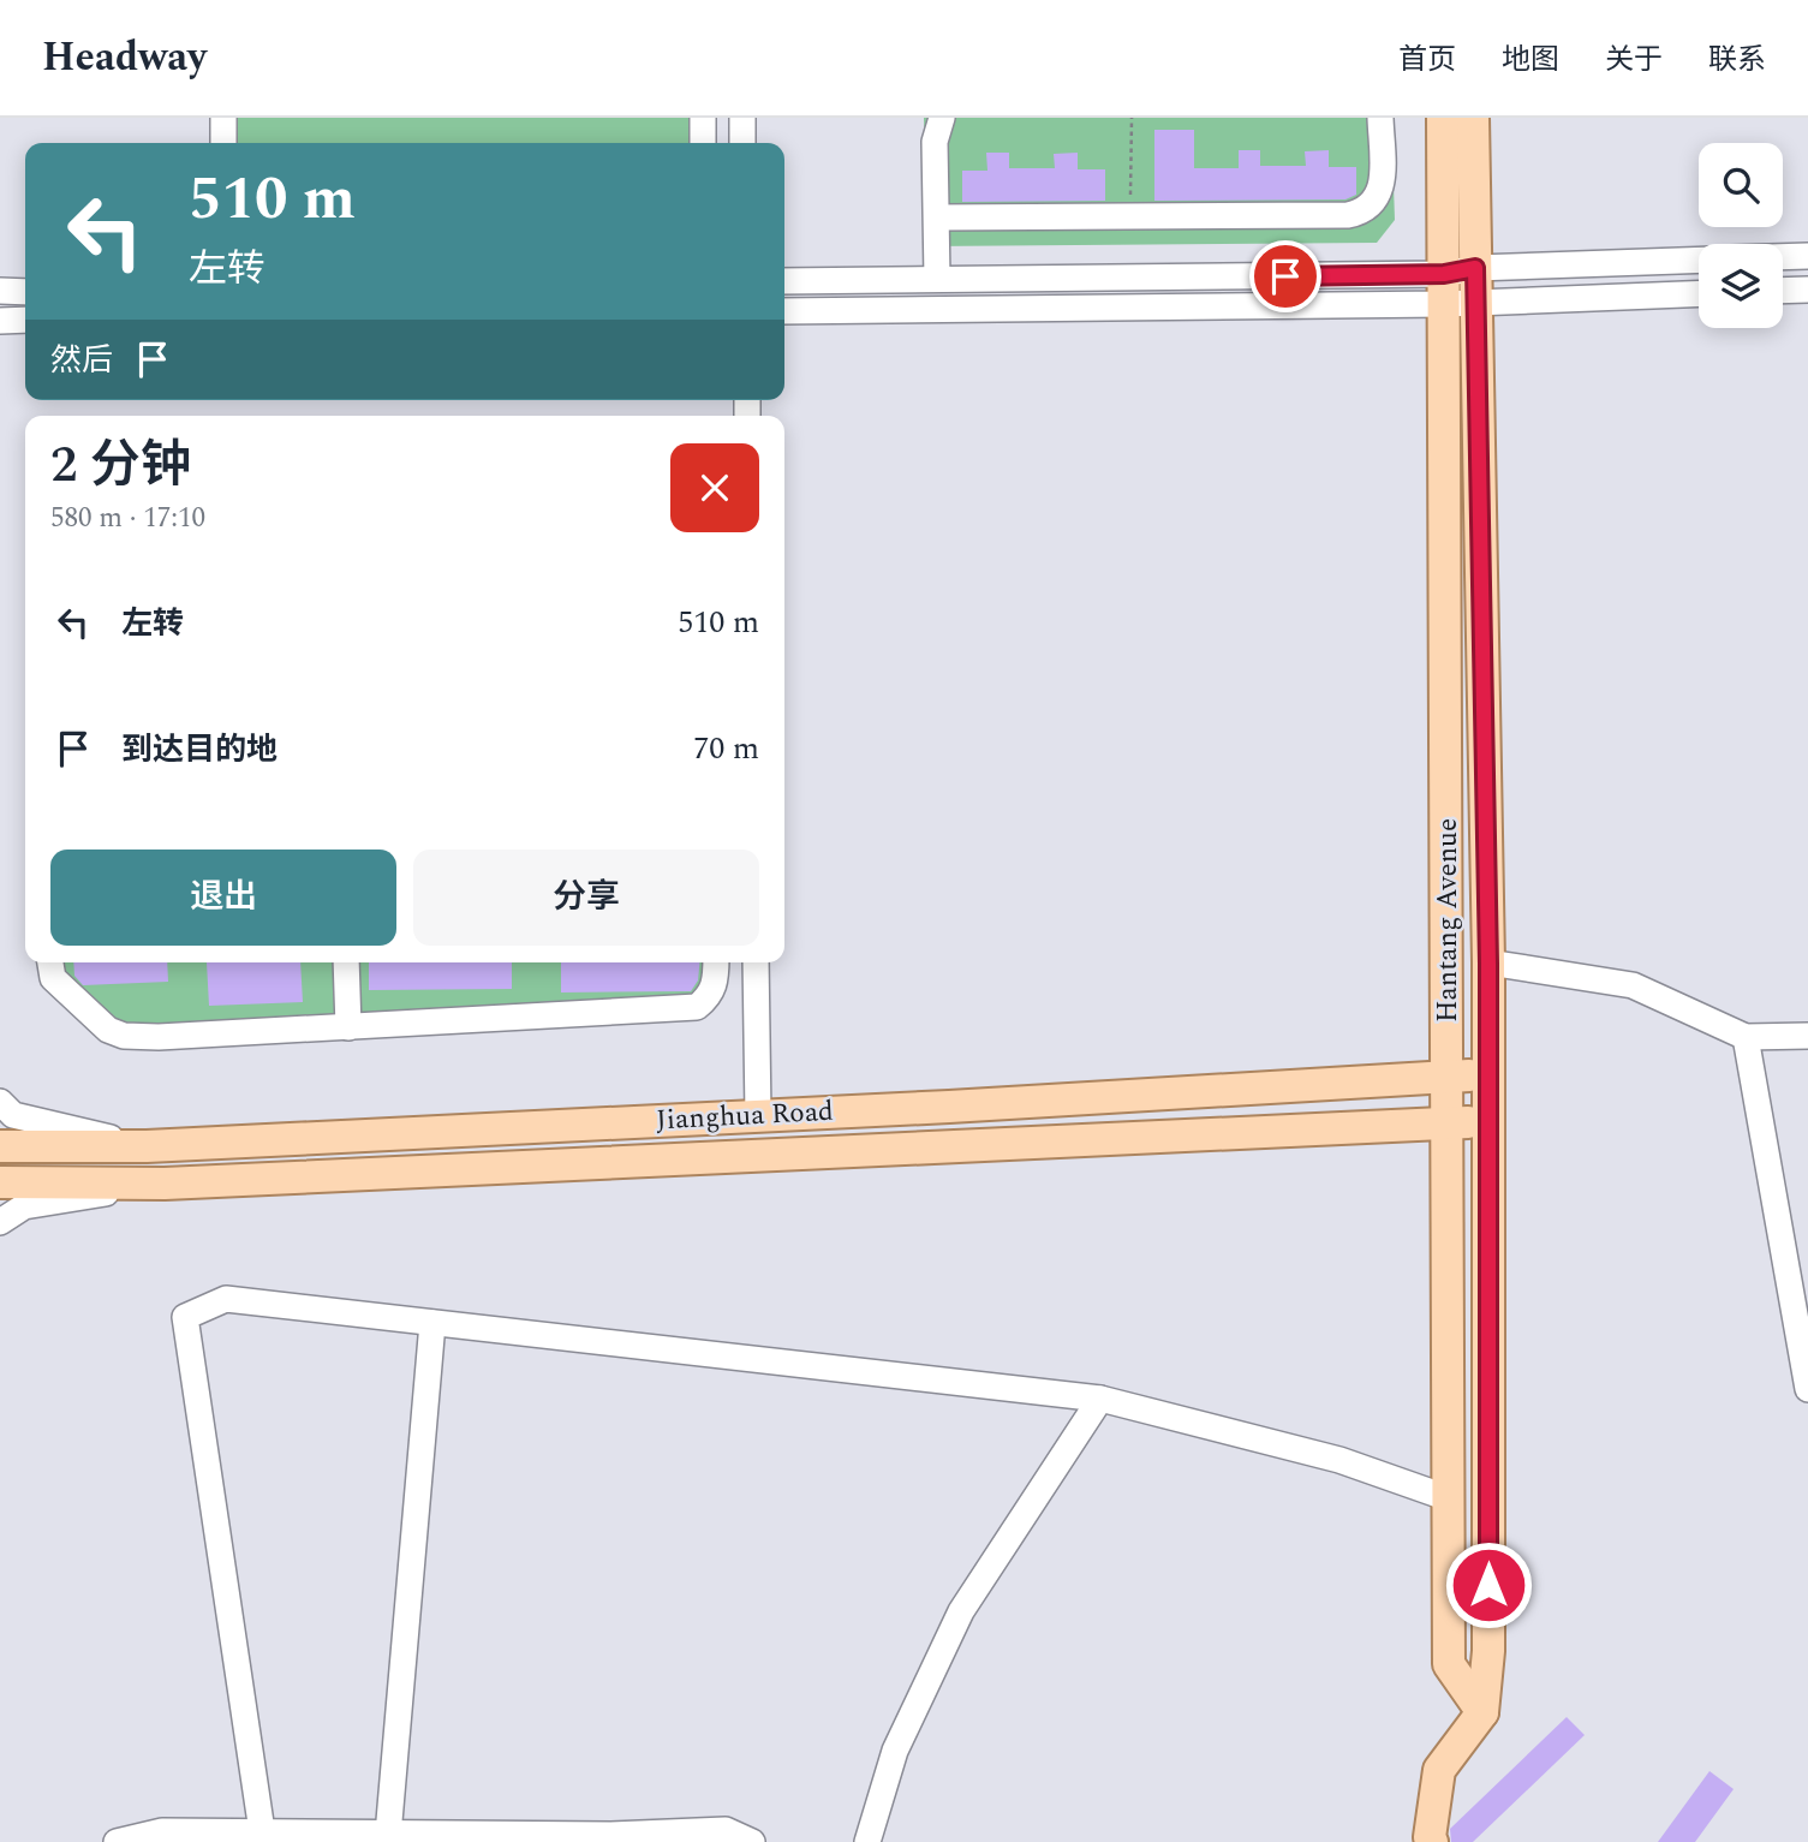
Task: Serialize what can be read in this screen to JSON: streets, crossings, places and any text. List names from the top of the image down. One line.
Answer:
{"streets":{"main road":["Hantang Avenue","Jianghua Road"]},"crossings":[["Hantang Avenue","Jianghua Road"]],"page":{"header":"Headway","nav":["首页","地图","关于","联系"],"turn":["510 m","左转"],"then":"然后","heading":["2 分钟","580 m · 17:10"],"list":[{"name":"左转","value":"510 m"},{"name":"到达目的地","value":"70 m"}],"buttons":["退出","分享"]}}
